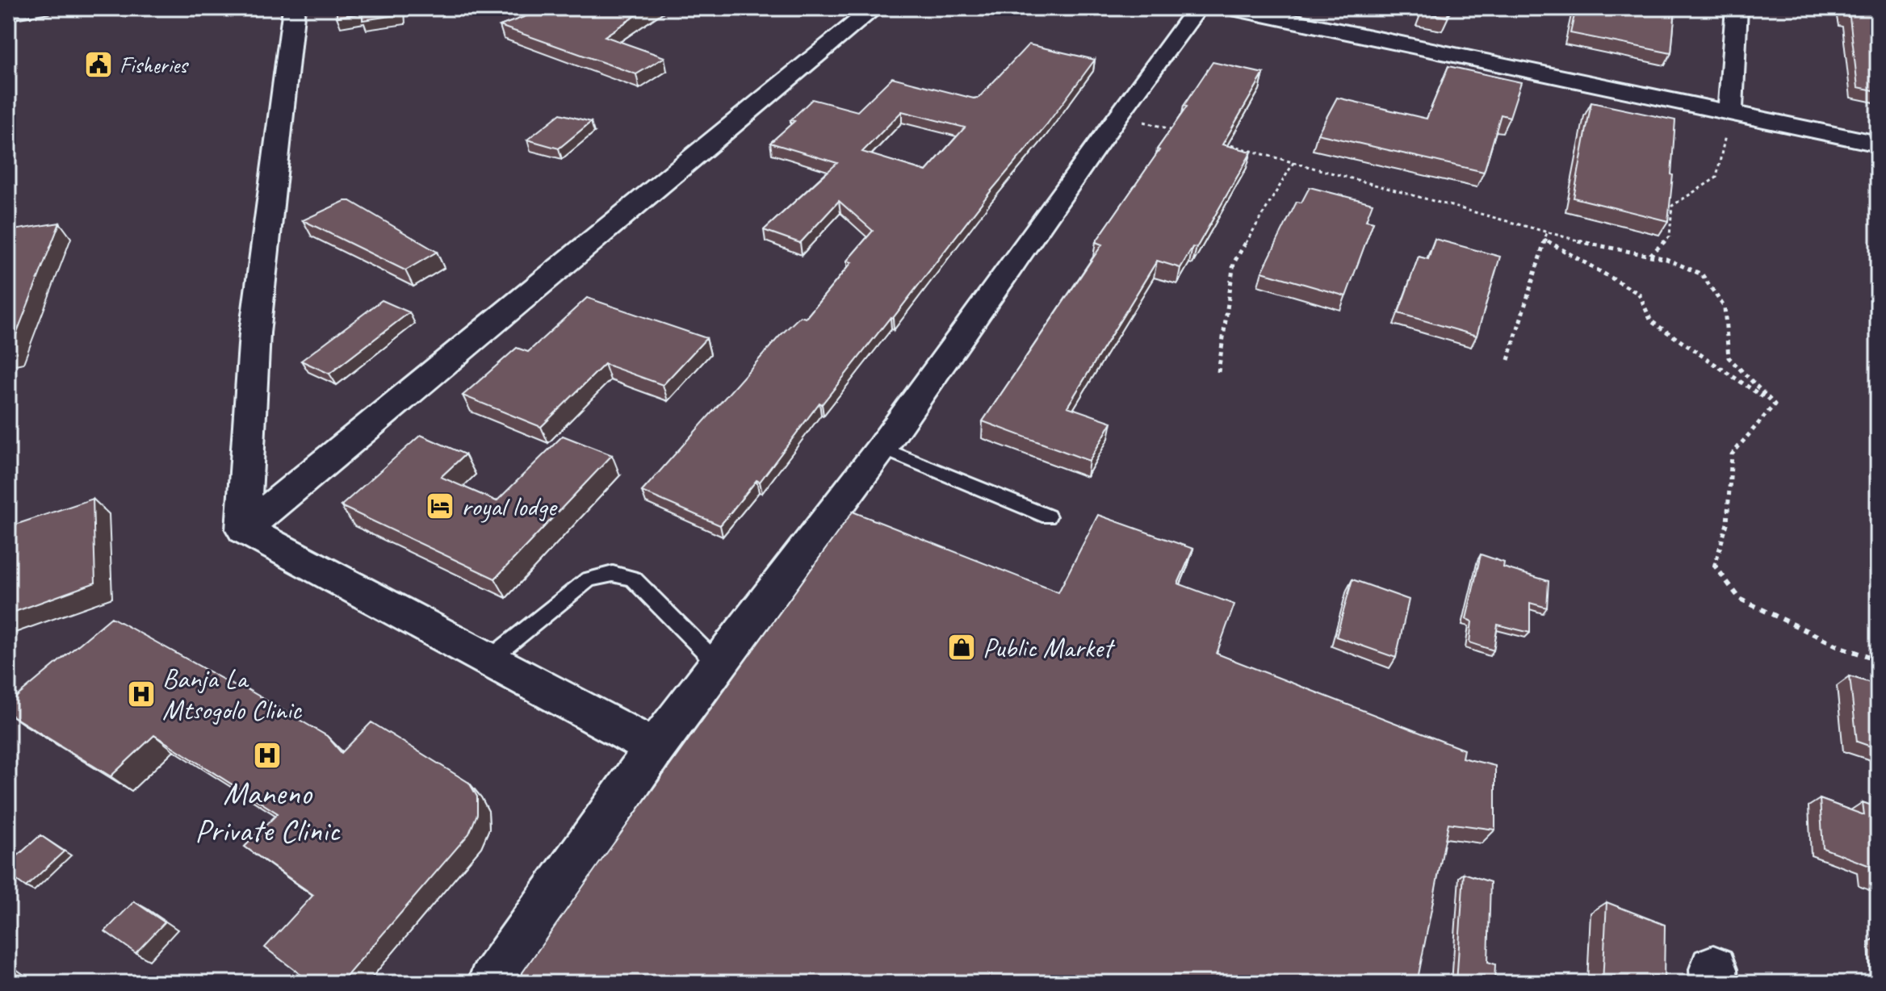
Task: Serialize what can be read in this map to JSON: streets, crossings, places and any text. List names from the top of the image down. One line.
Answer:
{"places":{"public building":["Fisheries"],"hotel":["royal lodge"],"shop":["Public Market"],"hospital":["Banja La Mtsogolo Clinic","Maneno Private Clinic"]}}
